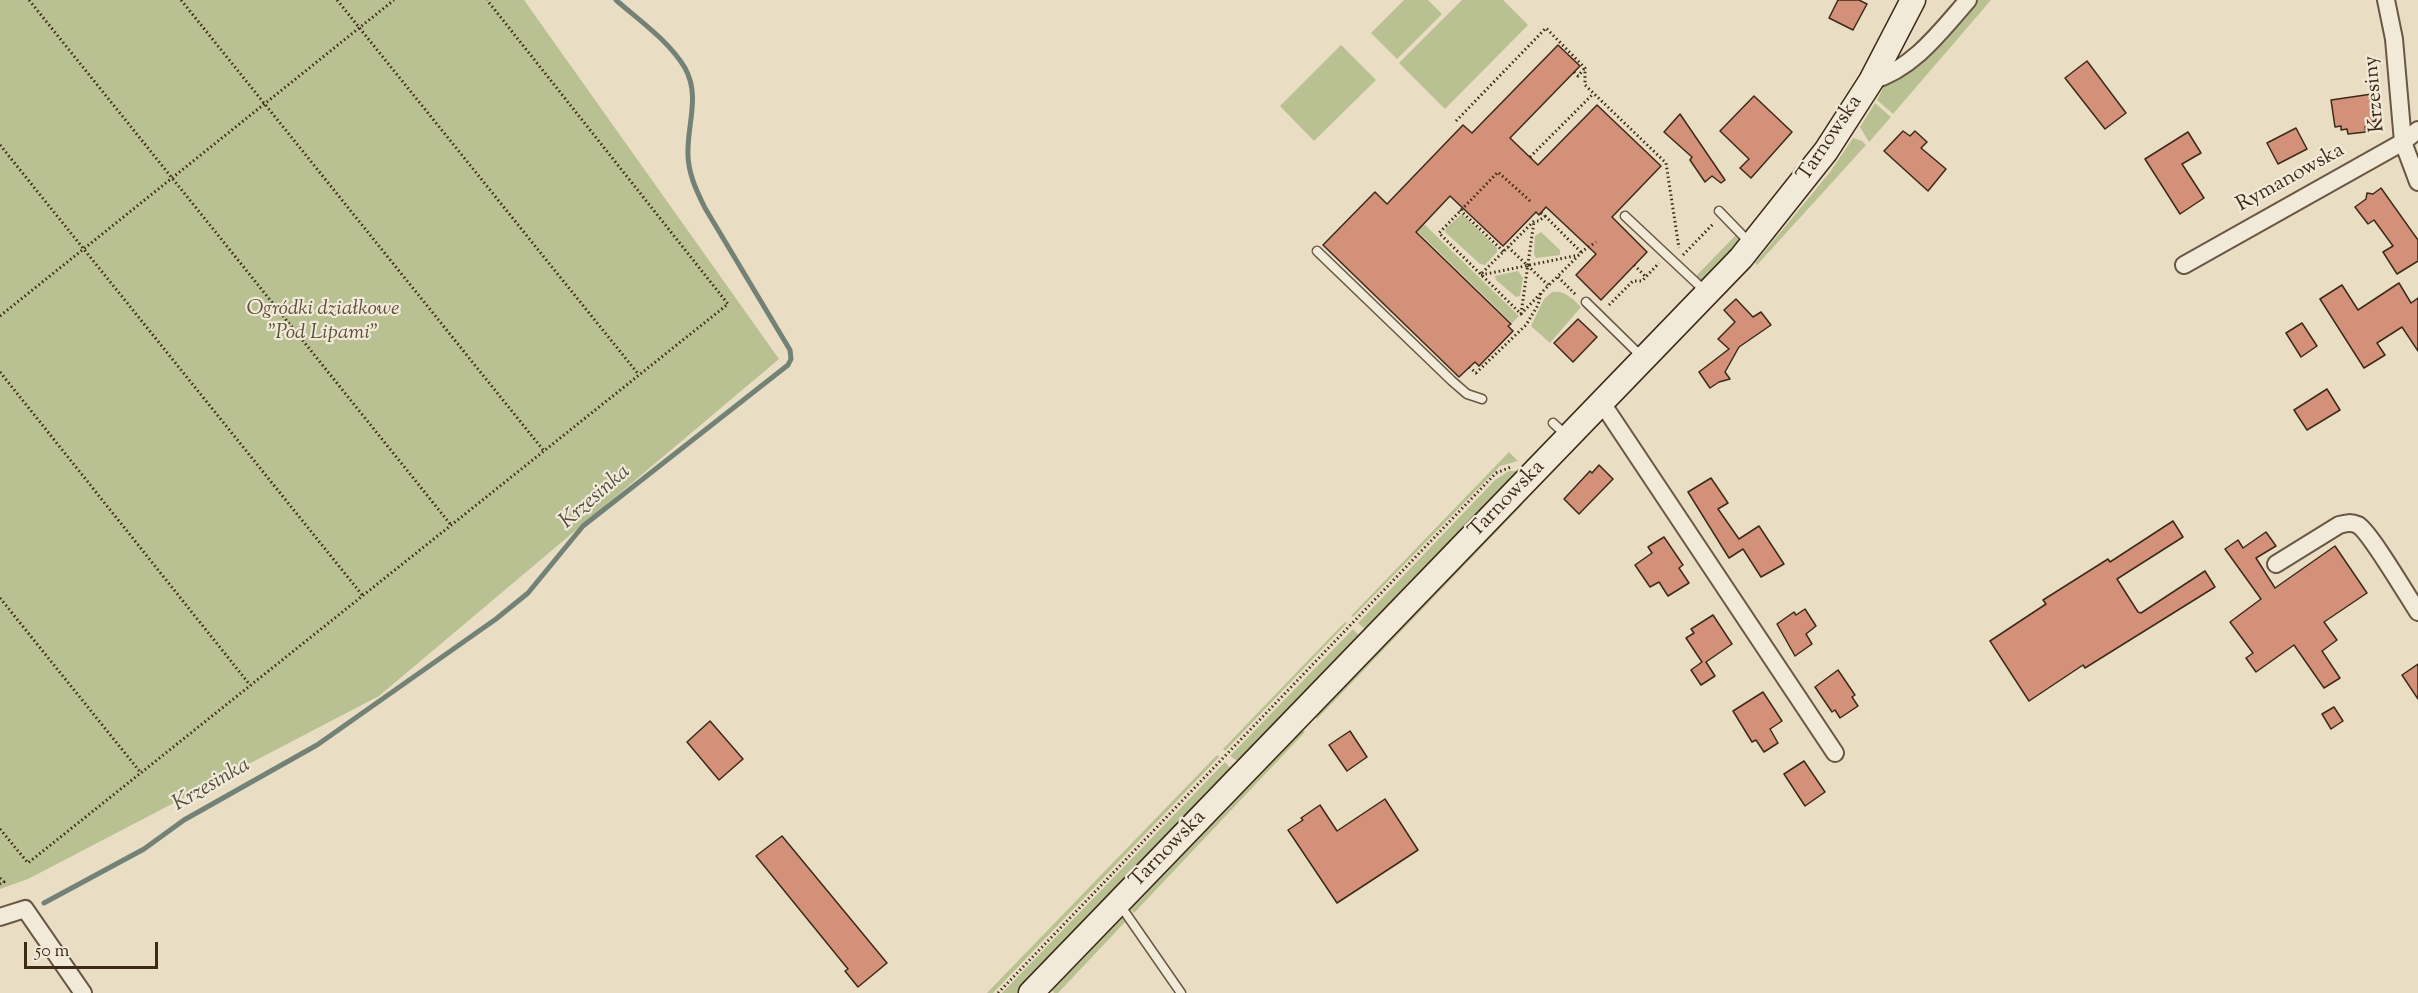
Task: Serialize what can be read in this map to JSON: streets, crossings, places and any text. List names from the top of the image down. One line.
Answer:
{"streets":{"street":["Krzesiny","Tarnowska","Rymanowska"]},"crossings":[["Krzesiny","Rymanowska"]],"water":["Krzesinka"],"parks":["Ogródki działkowe \"Pod Lipami\""],"scale_bar":"50 m"}
